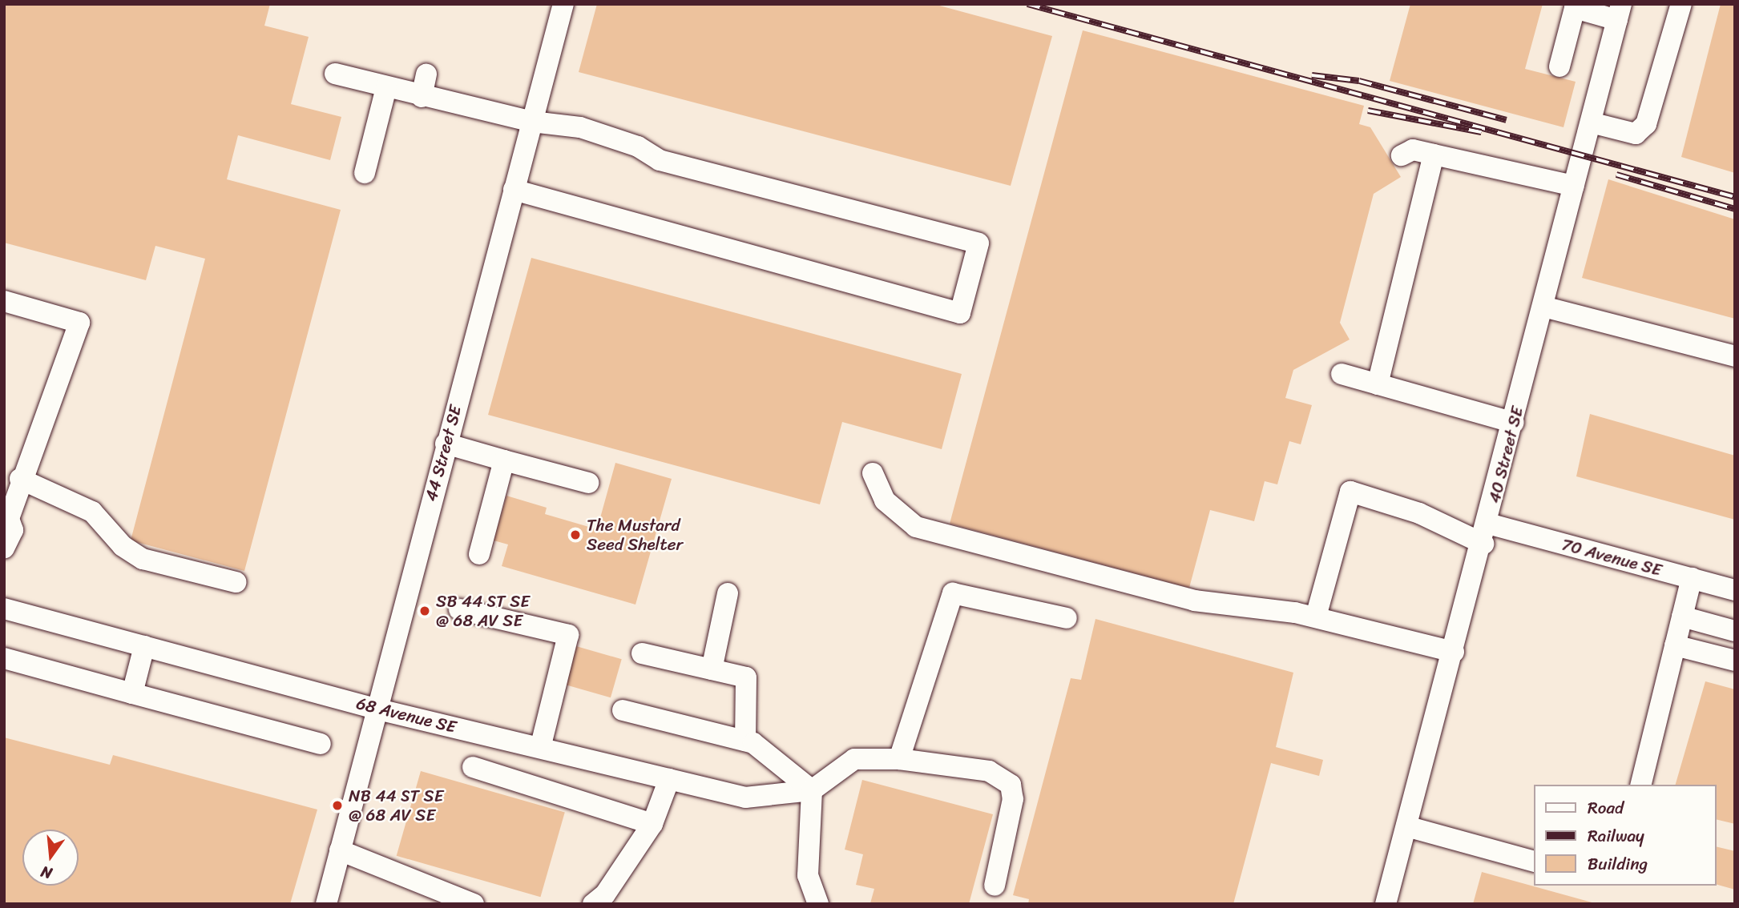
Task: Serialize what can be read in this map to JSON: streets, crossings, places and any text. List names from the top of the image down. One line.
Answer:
{"streets":{"street":["44 Street SE","40 Street SE","70 Avenue SE","68 Avenue SE"]},"crossings":[["44 Street SE","68 Avenue SE"],["40 Street SE","70 Avenue SE"]],"places":["The Mustard Seed Shelter","SB 44 ST SE @ 68 AV SE","NB 44 ST SE @ 68 AV SE"],"legend":["Road","Railway","Building"],"north":"bottom"}
